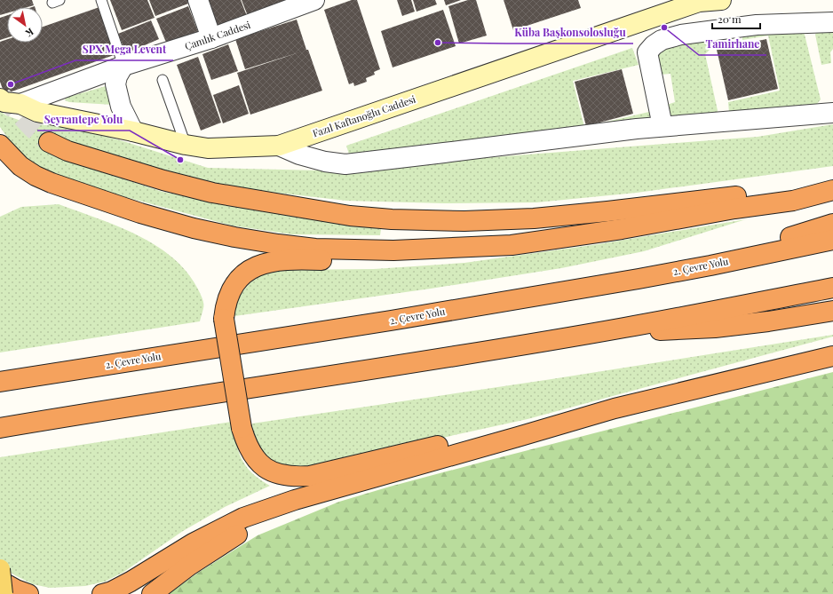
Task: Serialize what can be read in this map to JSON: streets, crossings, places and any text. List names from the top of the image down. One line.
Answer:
{"streets":{"highway":["2. Çevre Yolu"],"street":["Çamlık Caddesi","Fazıl Kaftanoğlu Caddesi"]},"crossings":[["Çamlık Caddesi","Fazıl Kaftanoğlu Caddesi"]],"places":["Tamirhane","Küba Başkonsolosluğu","SPX Mega Levent","Seyrantepe Yolu"],"scale_bar":"20 m","north":"bottom right"}
